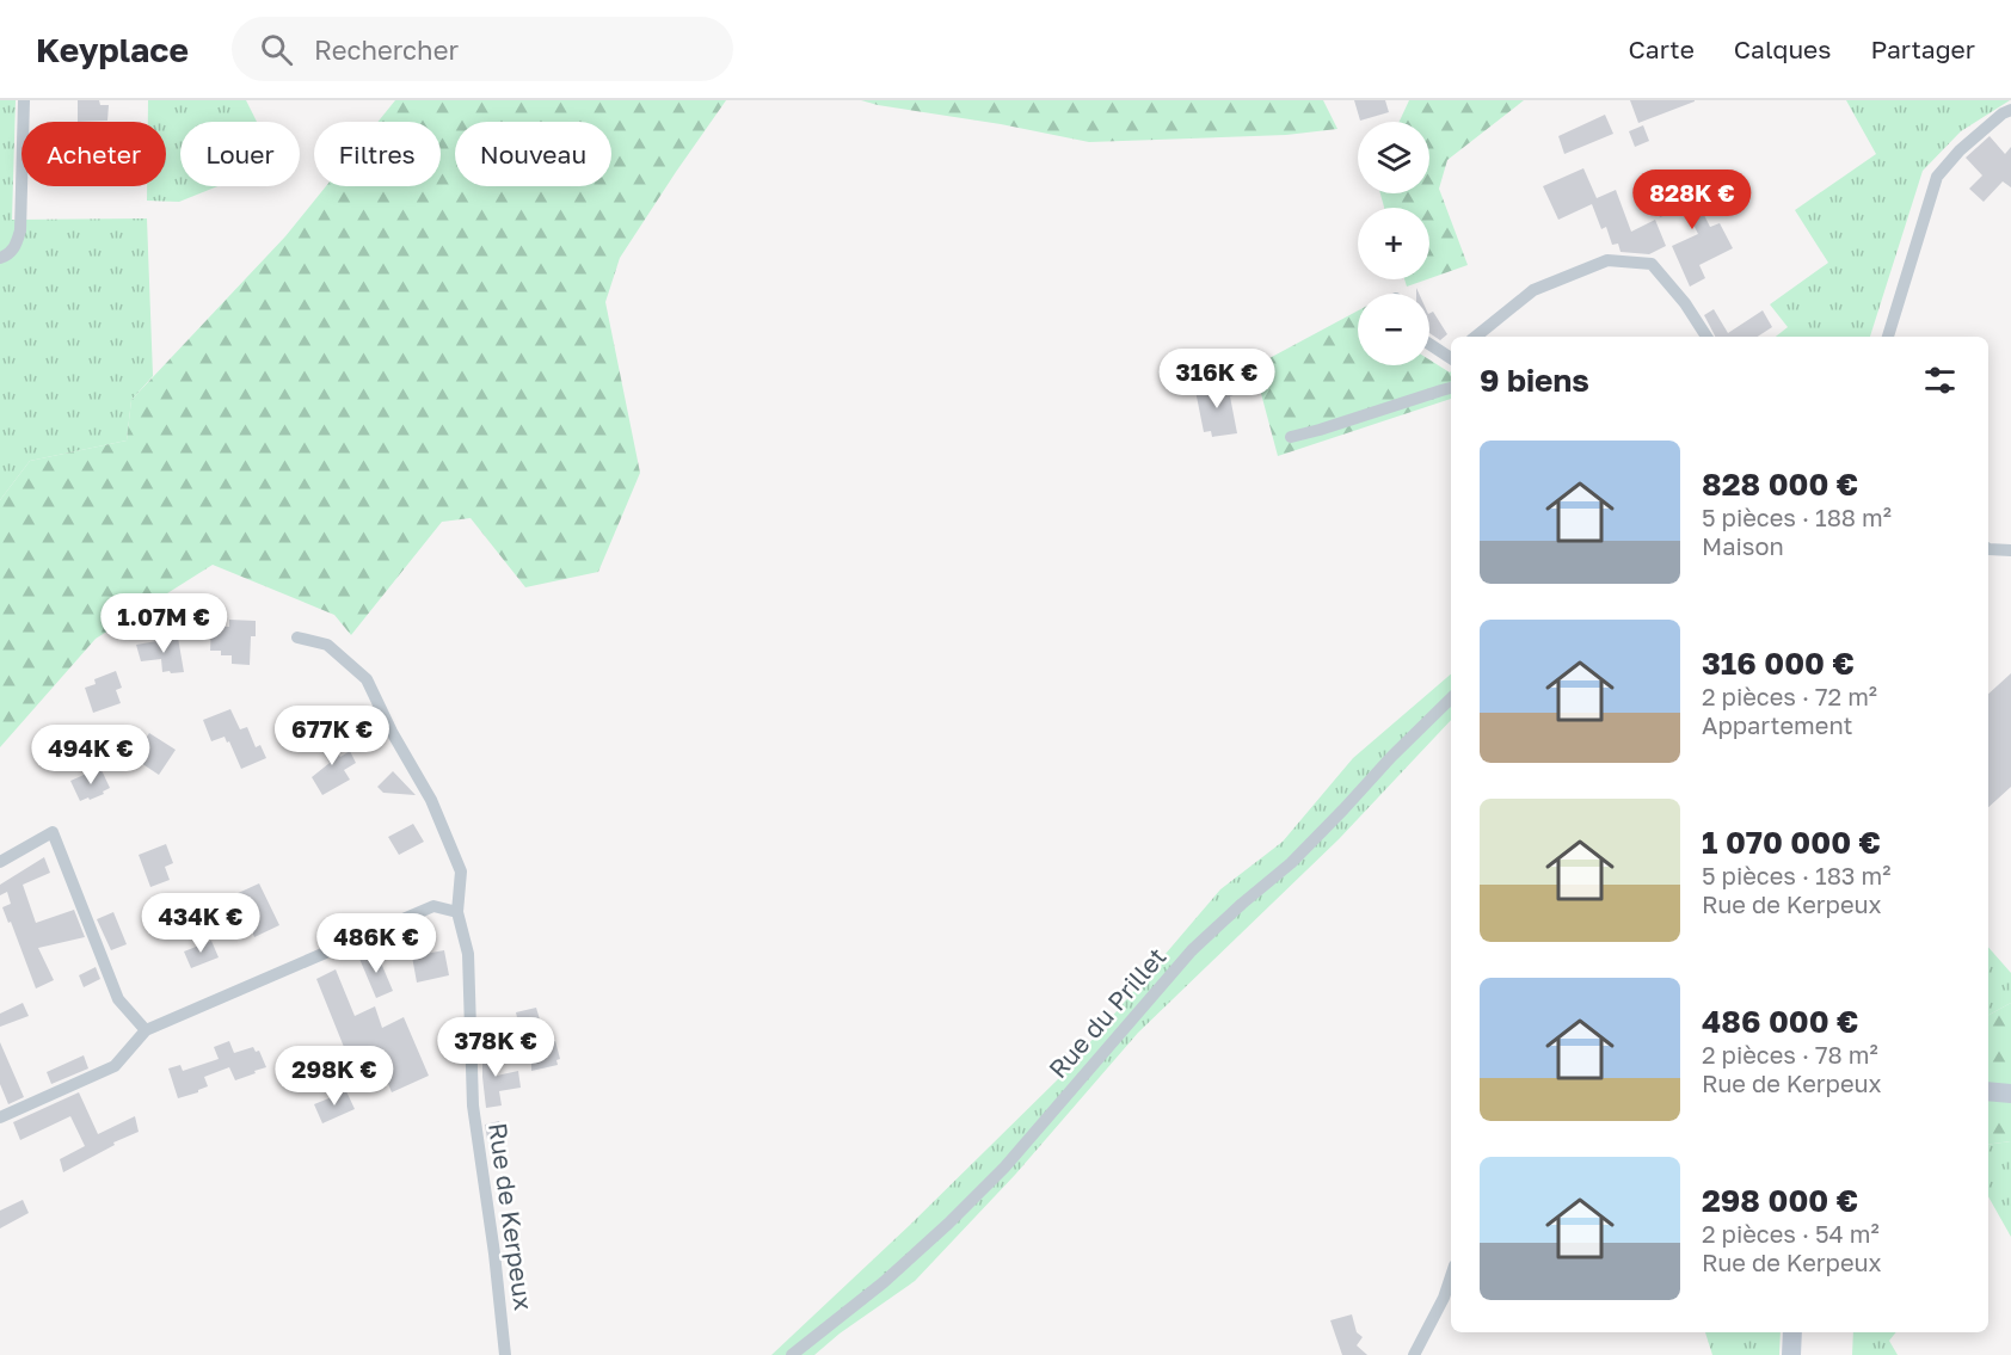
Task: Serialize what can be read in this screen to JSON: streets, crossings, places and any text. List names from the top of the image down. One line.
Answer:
{"streets":{"street":["Rue du Prillet","Rue de Kerpeux"]},"page":{"header":"Keyplace","search":"Rechercher","nav":["Carte","Calques","Partager"],"map_buttons":["+","−"],"chip":["Acheter","Louer","Filtres","Nouveau"],"price":["828K €","316K €","1.07M €","677K €","494K €","434K €","486K €","378K €","298K €"],"heading":"9 biens","list":[{"name":"828 000 €","note":"5 pièces · 188 m² · Maison"},{"name":"316 000 €","note":"2 pièces · 72 m² · Appartement"},{"name":"1 070 000 €","note":"5 pièces · 183 m² · Rue de Kerpeux"},{"name":"486 000 €","note":"2 pièces · 78 m² · Rue de Kerpeux"},{"name":"298 000 €","note":"2 pièces · 54 m² · Rue de Kerpeux"}]}}
